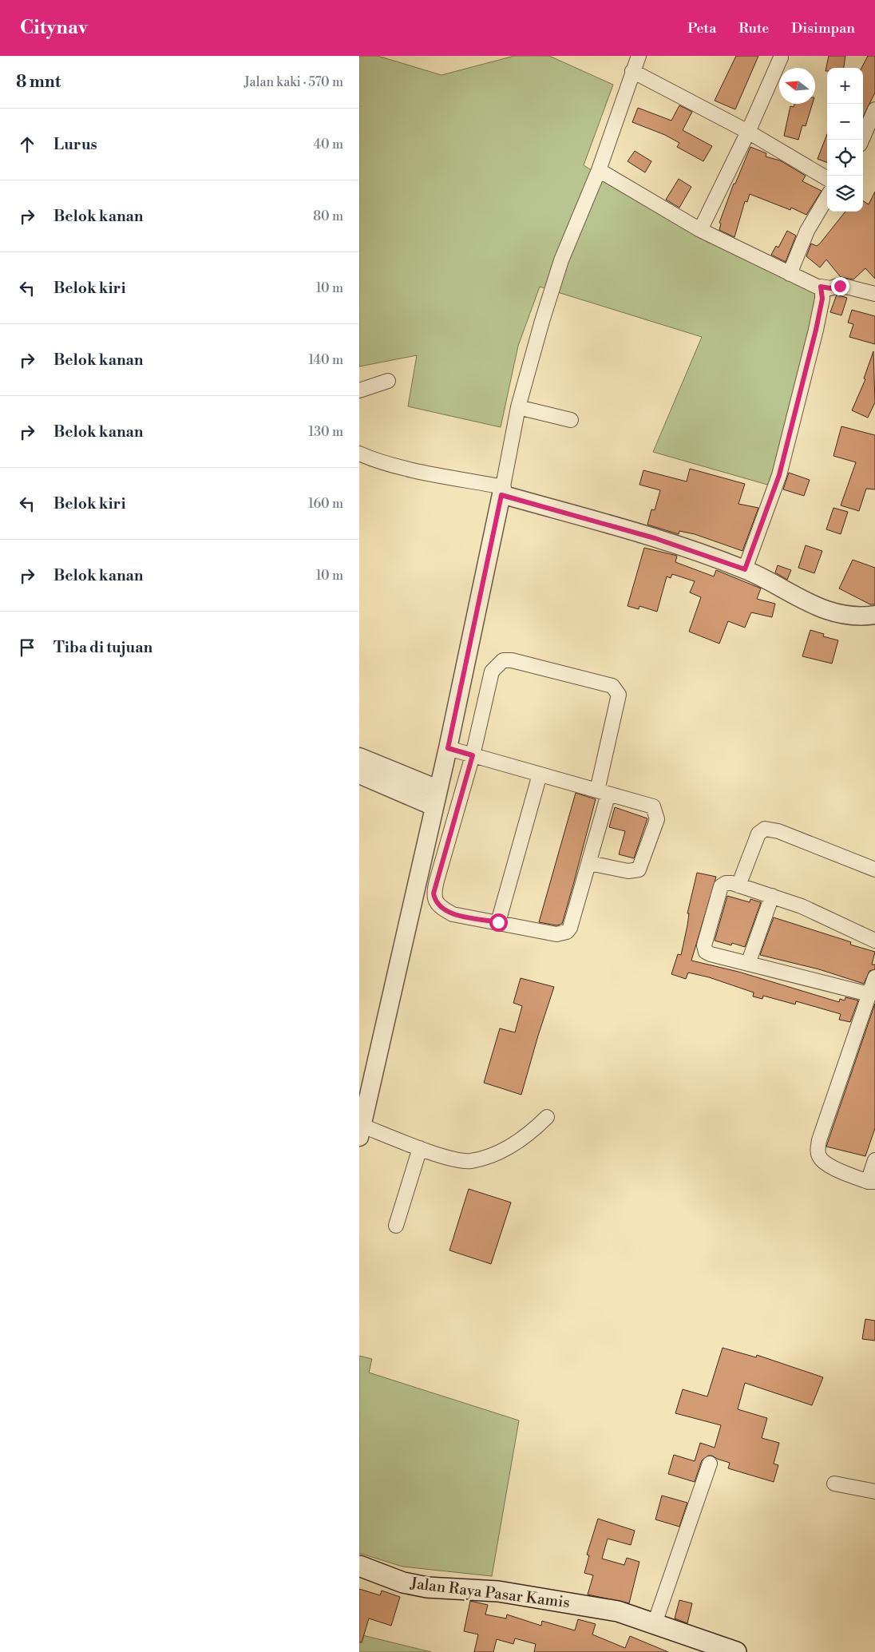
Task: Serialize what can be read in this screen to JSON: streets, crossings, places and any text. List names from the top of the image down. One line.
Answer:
{"streets":{"main road":["Jalan Raya Pasar Kamis"]},"north":"left","page":{"header":"Citynav","nav":["Peta","Rute","Disimpan"],"heading":["8 mnt","Jalan kaki · 570 m"],"map_buttons":["+","−"],"list":[["Lurus","40 m"],["Belok kanan","80 m"],["Belok kiri","10 m"],["Belok kanan","140 m"],["Belok kanan","130 m"],["Belok kiri","160 m"],["Belok kanan","10 m"],"Tiba di tujuan"]}}
